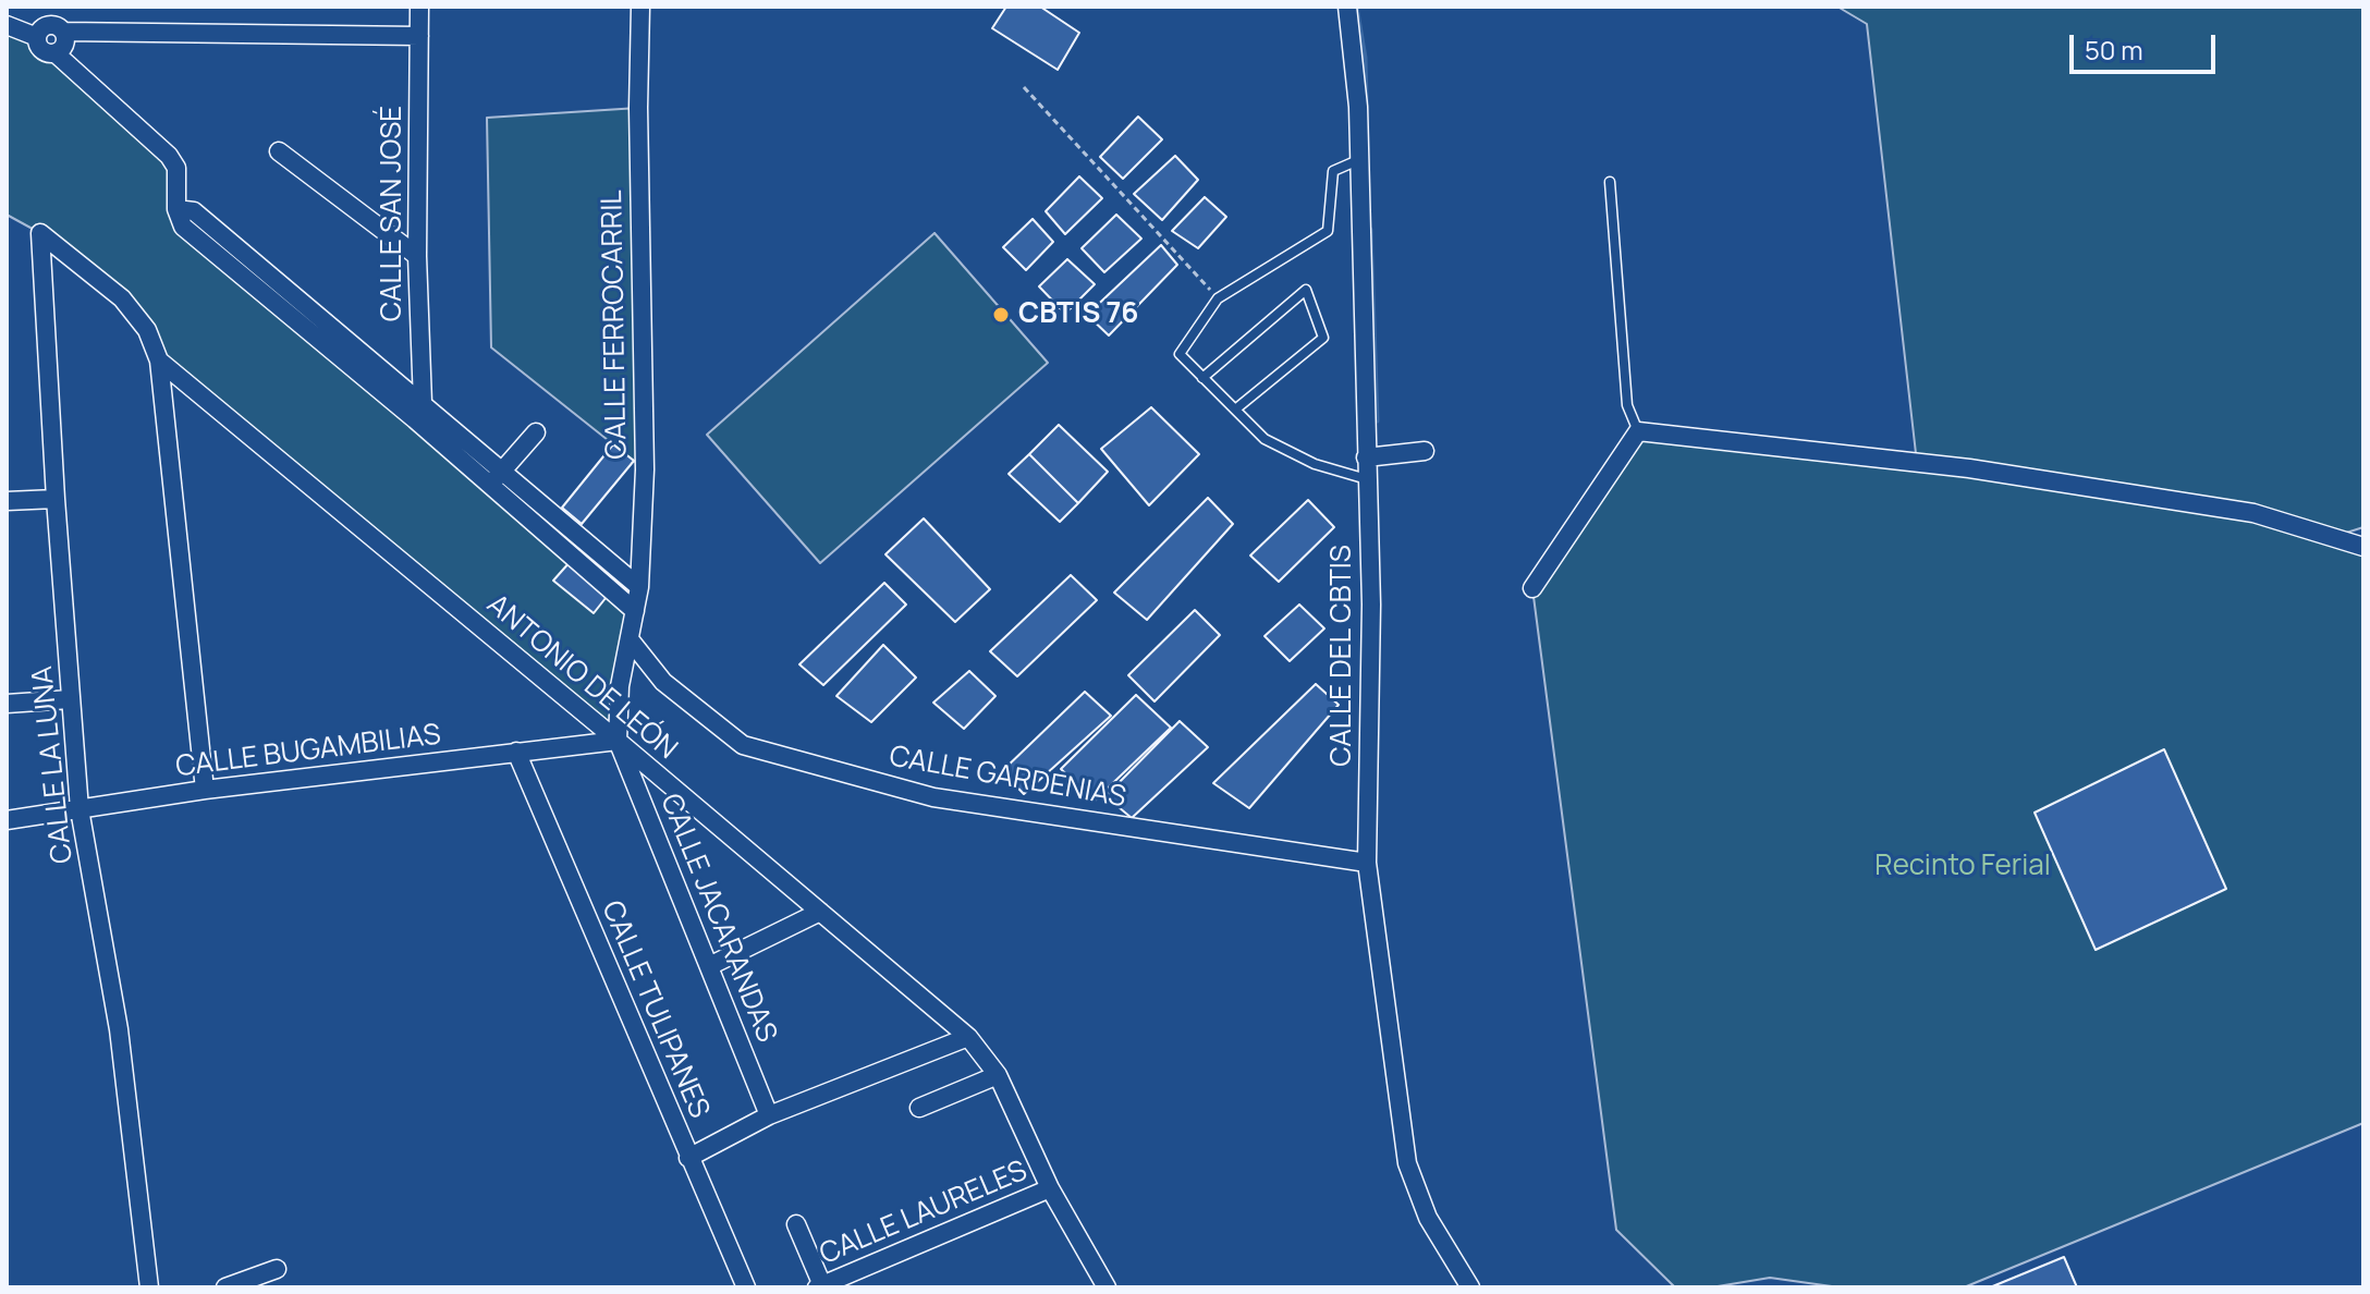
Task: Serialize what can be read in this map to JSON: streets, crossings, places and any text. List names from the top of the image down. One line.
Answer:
{"streets":{"street":["CALLE SAN JOSÉ","CALLE FERROCARRIL","CALLE DEL CBTIS","ANTONIO DE LEÓN","CALLE BUGAMBILIAS","CALLE LA LUNA","CALLE GARDENIAS","CALLE JACARANDAS","CALLE TULIPANES","CALLE LAURELES"]},"crossings":[["CALLE FERROCARRIL","ANTONIO DE LEÓN"],["CALLE FERROCARRIL","CALLE BUGAMBILIAS"],["CALLE FERROCARRIL","CALLE GARDENIAS"],["CALLE FERROCARRIL","CALLE JACARANDAS"],["CALLE DEL CBTIS","CALLE GARDENIAS"],["ANTONIO DE LEÓN","CALLE BUGAMBILIAS"],["ANTONIO DE LEÓN","CALLE LA LUNA"],["ANTONIO DE LEÓN","CALLE JACARANDAS"],["ANTONIO DE LEÓN","CALLE LAURELES"],["CALLE BUGAMBILIAS","CALLE LA LUNA"],["CALLE BUGAMBILIAS","CALLE JACARANDAS"],["CALLE BUGAMBILIAS","CALLE TULIPANES"]],"parks":["Recinto Ferial"],"places":["CBTIS 76"],"scale_bar":"50 m"}
